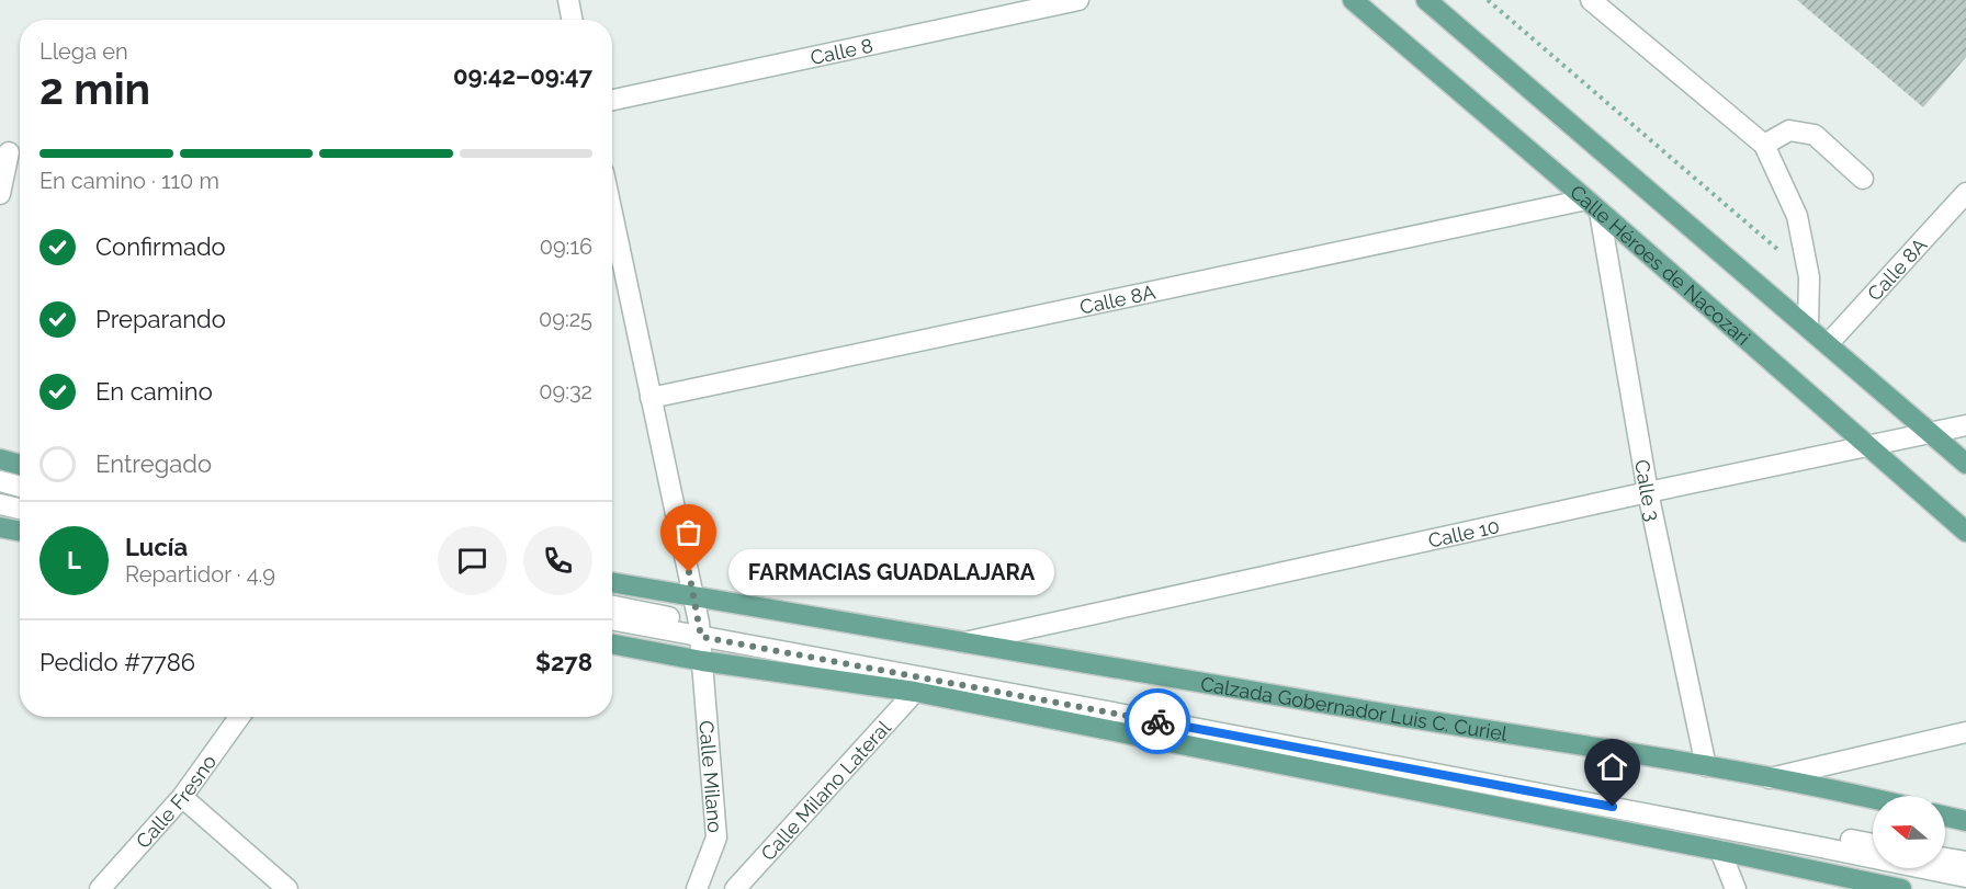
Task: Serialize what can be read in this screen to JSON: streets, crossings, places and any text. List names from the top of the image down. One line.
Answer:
{"streets":{"main road":["Calle Héroes de Nacozari","Calzada Gobernador Luis C. Curiel"],"street":["Calle 8","Calle 8A","Calle 3","Calle 10","Calle Milano","Calle Milano Lateral","Calle Fresno"]},"crossings":[["Calle Héroes de Nacozari","Calle 8A"],["Calle Héroes de Nacozari","Calle 3"],["Calle Héroes de Nacozari","Calle 10"],["Calle 8A","Calle 3"],["Calle 8A","Calle Milano"],["Calle 3","Calle 10"],["Calle 3","Calzada Gobernador Luis C. Curiel"],["Calle 10","Calzada Gobernador Luis C. Curiel"],["Calzada Gobernador Luis C. Curiel","Calle Milano"]],"places":["FARMACIAS GUADALAJARA"],"north":"left","page":{"heading":["2 min","Llega en","09:42–09:47"],"panel":["Lucía","Repartidor · 4.9","Pedido #7786","$278"],"bar":"En camino · 110 m","list":[["Confirmado","09:16"],["Preparando","09:25"],["En camino","09:32"],"Entregado"],"round":"L","bubble":"FARMACIAS GUADALAJARA"}}
